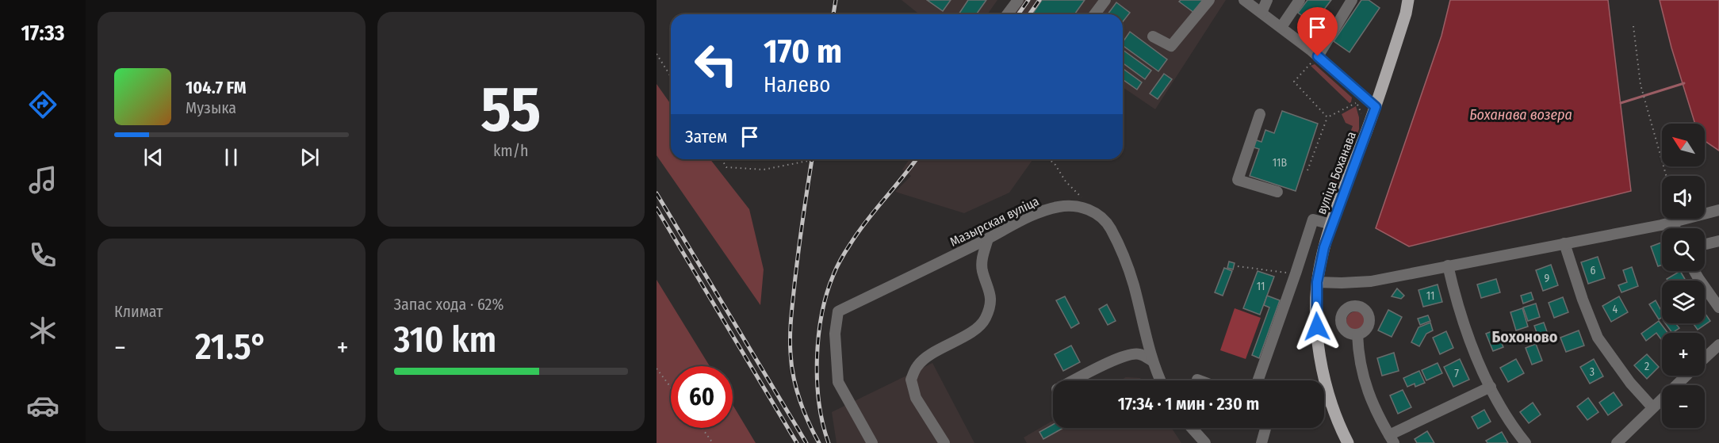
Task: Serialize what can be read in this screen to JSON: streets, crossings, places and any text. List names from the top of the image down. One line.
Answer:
{"streets":{"main road":["вуліца Боханава"],"street":["Мазырская вуліца"]},"districts":["Бохоново"],"water":["Боханава возера"],"house_numbers":["11В","6","9","11","11","4","2","3","7"],"north":"top left","page":{"tabs":"17:33","tile":[["55","km/h"],"Климат",["Запас хода · 62%","310 km"]],"turn":["170 m","Налево"],"song":["104.7 FM","Музыка"],"then":"Затем","map_buttons":["+","−"],"heat":["−","21.5°","+"],"limit":"60","trip":"17:34 · 1 мин · 230 m"}}
